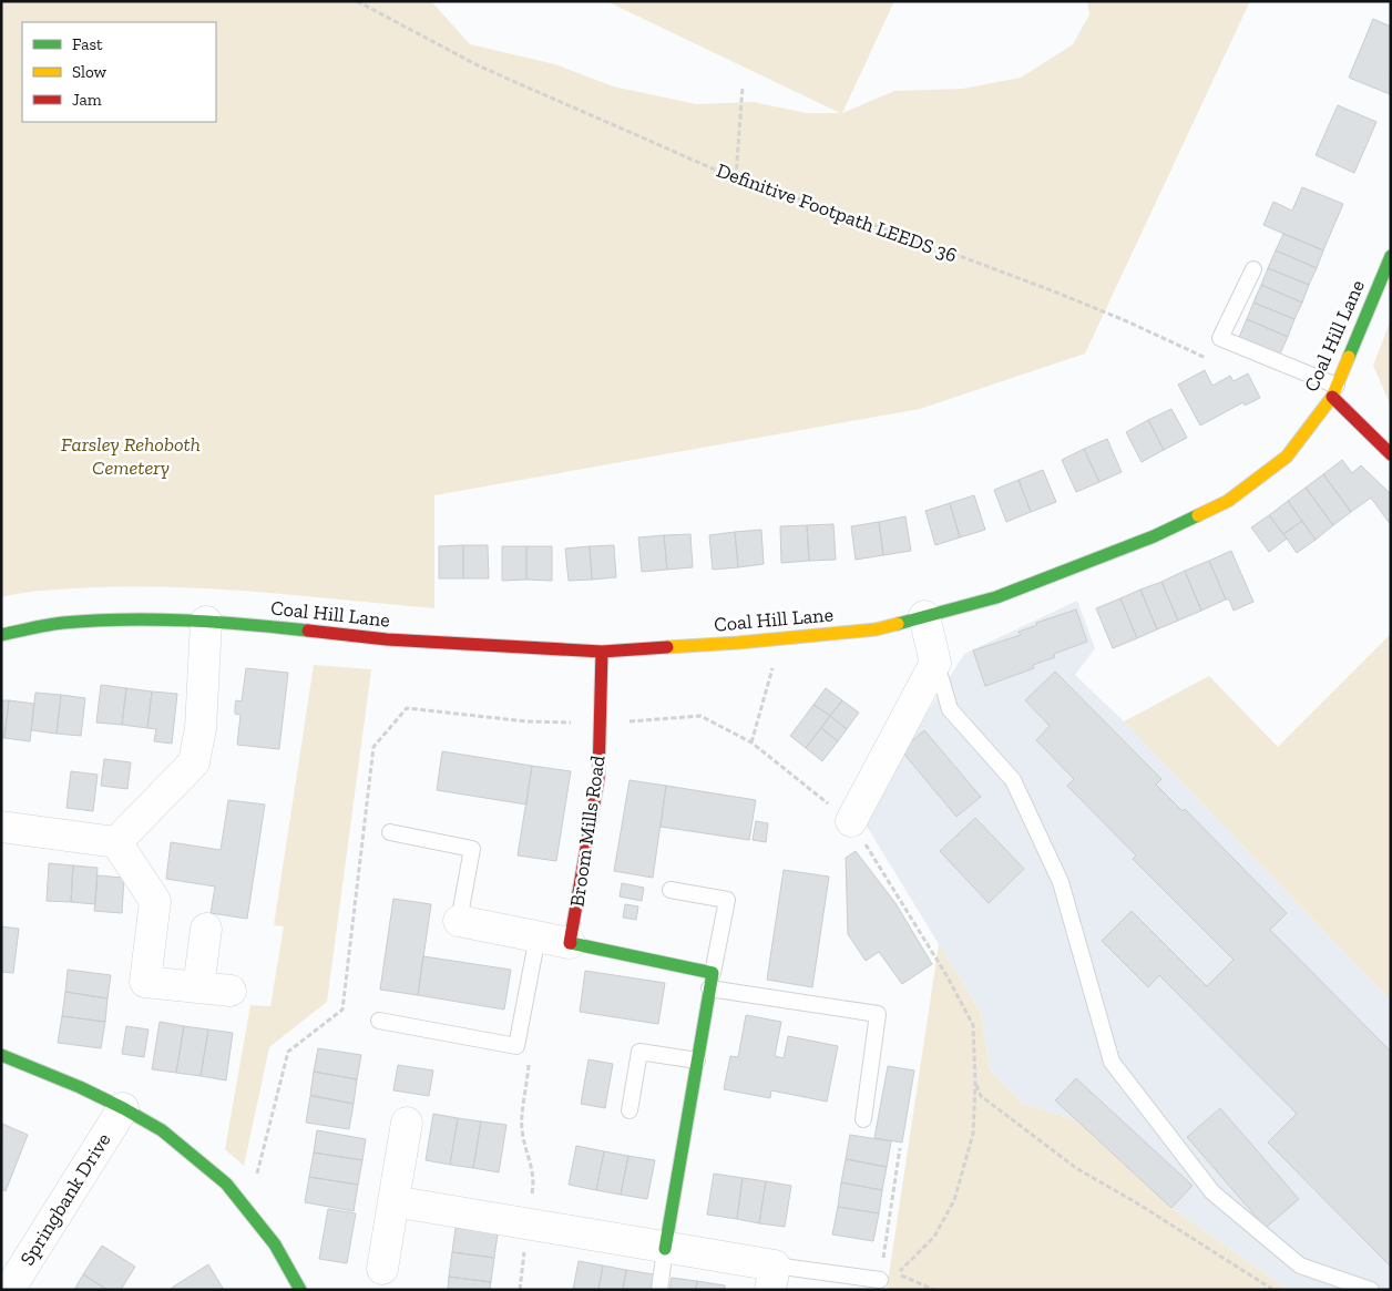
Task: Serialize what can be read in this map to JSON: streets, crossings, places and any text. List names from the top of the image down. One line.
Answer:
{"streets":{"street":["Coal Hill Lane","Broom Mills Road","Springbank Drive"],"path":["Definitive Footpath LEEDS 36"]},"crossings":[["Coal Hill Lane","Broom Mills Road"]],"parks":["Farsley Rehoboth Cemetery"],"legend":["Fast","Slow","Jam"]}
